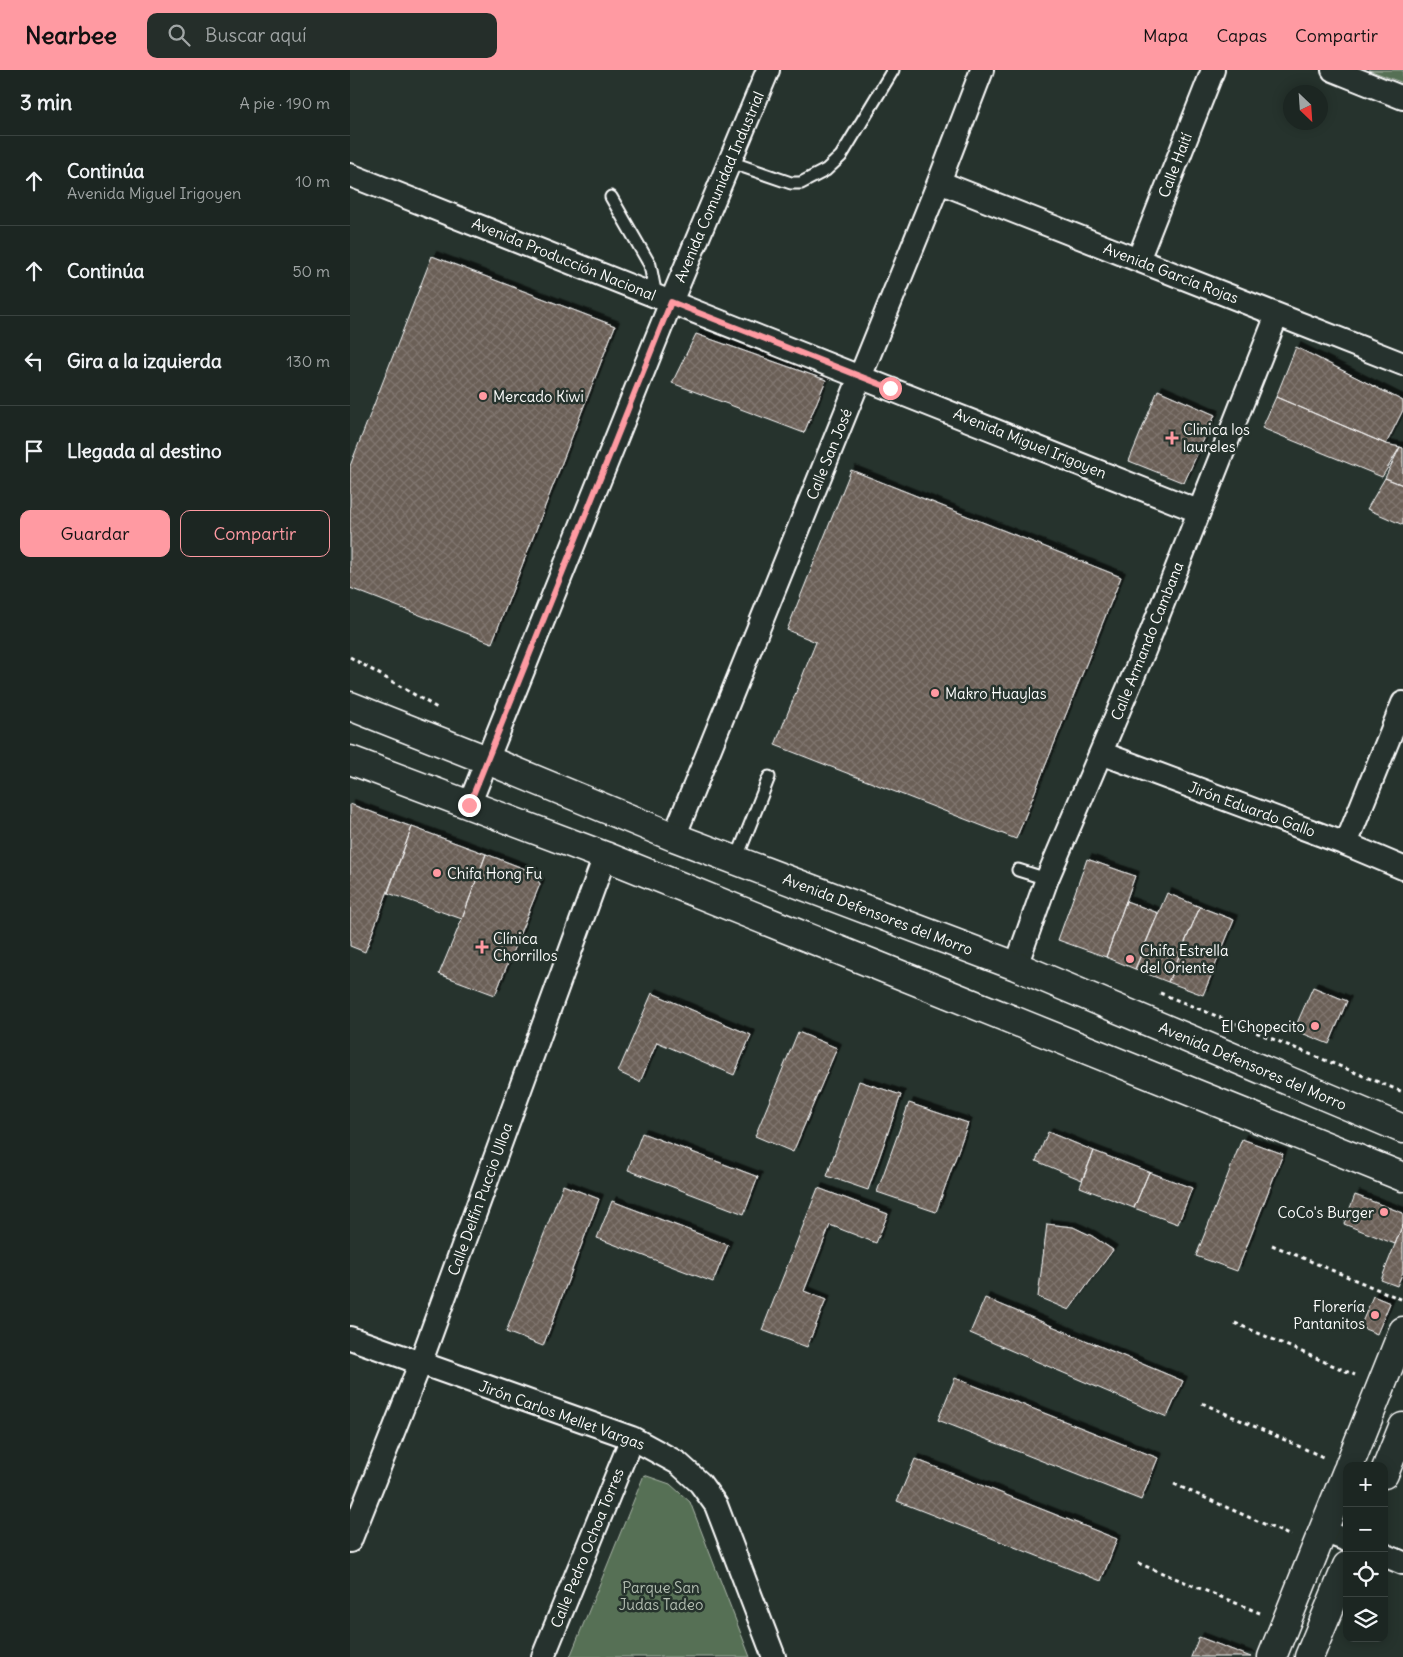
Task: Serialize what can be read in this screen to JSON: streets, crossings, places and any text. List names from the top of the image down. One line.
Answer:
{"streets":{"main road":["Avenida Defensores del Morro"],"street":["Calle Haití","Avenida Comunidad Industrial","Avenida Producción Nacional","Avenida García Rojas","Avenida Miguel Irigoyen","Calle San José","Calle Armando Cambana","Jirón Eduardo Gallo","Calle Delfín Puccio Ulloa","Jirón Carlos Mellet Vargas","Calle Pedro Ochoa Torres"]},"crossings":[["Calle Haití","Avenida García Rojas"],["Avenida Comunidad Industrial","Avenida Producción Nacional"],["Avenida Comunidad Industrial","Avenida Defensores del Morro"],["Avenida Producción Nacional","Avenida Miguel Irigoyen"],["Avenida Producción Nacional","Calle San José"],["Avenida García Rojas","Calle San José"],["Avenida García Rojas","Calle Armando Cambana"],["Avenida Miguel Irigoyen","Calle San José"],["Avenida Miguel Irigoyen","Calle Armando Cambana"],["Calle San José","Avenida Defensores del Morro"],["Calle Armando Cambana","Jirón Eduardo Gallo"],["Calle Armando Cambana","Avenida Defensores del Morro"],["Calle Delfín Puccio Ulloa","Jirón Carlos Mellet Vargas"],["Jirón Carlos Mellet Vargas","Calle Pedro Ochoa Torres"]],"parks":["Parque San Judas Tadeo"],"places":{"other":["Mercado Kiwi","Makro Huaylas","Chifa Hong Fu","Chifa Estrella del Oriente","El Chopecito","CoCo's Burger","Florería Pantanitos"],"health":["Clinica los laureles","Clínica Chorrillos"]},"north":"bottom right","page":{"header":"Nearbee","search":"Buscar aquí","nav":["Mapa","Capas","Compartir"],"heading":["3 min","A pie · 190 m"],"list":[["Continúa","Avenida Miguel Irigoyen","10 m"],["Continúa","50 m"],["Gira a la izquierda","130 m"],"Llegada al destino"],"buttons":["Guardar","Compartir"],"map_buttons":["+","−"]}}
